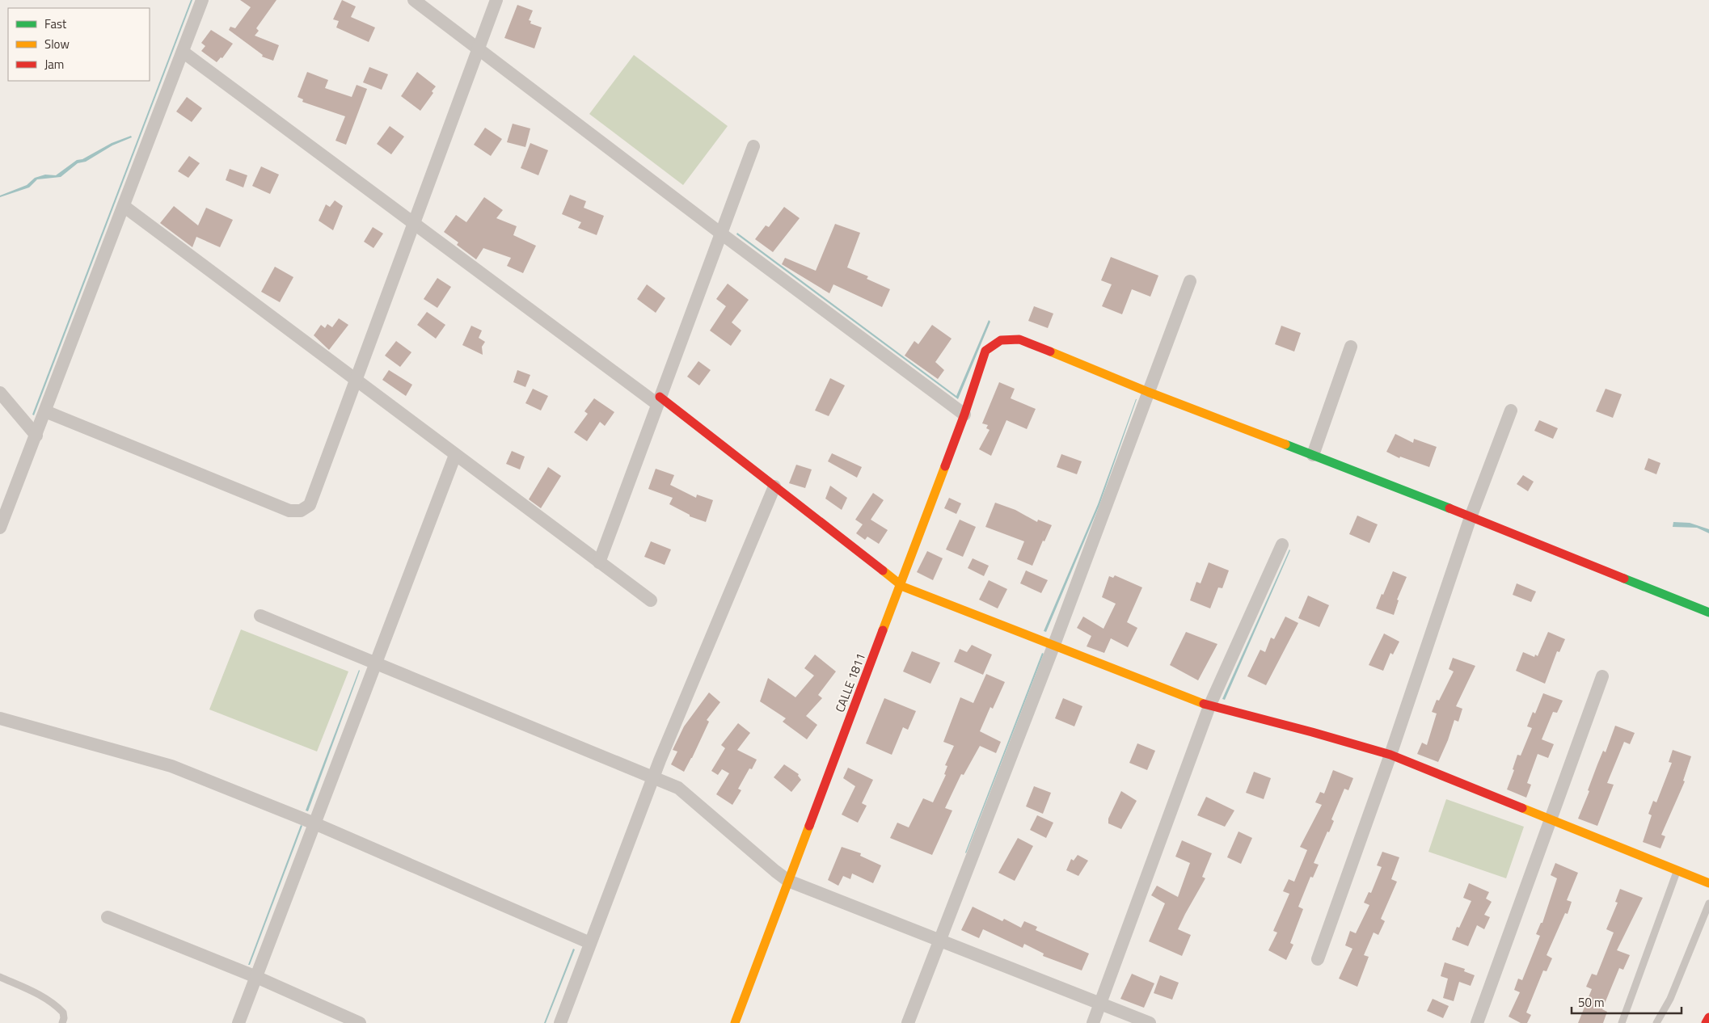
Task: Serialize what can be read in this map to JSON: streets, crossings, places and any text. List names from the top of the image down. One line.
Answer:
{"streets":{"main road":["CALLE 1811"]},"legend":["Fast","Slow","Jam"],"scale_bar":"50 m"}
